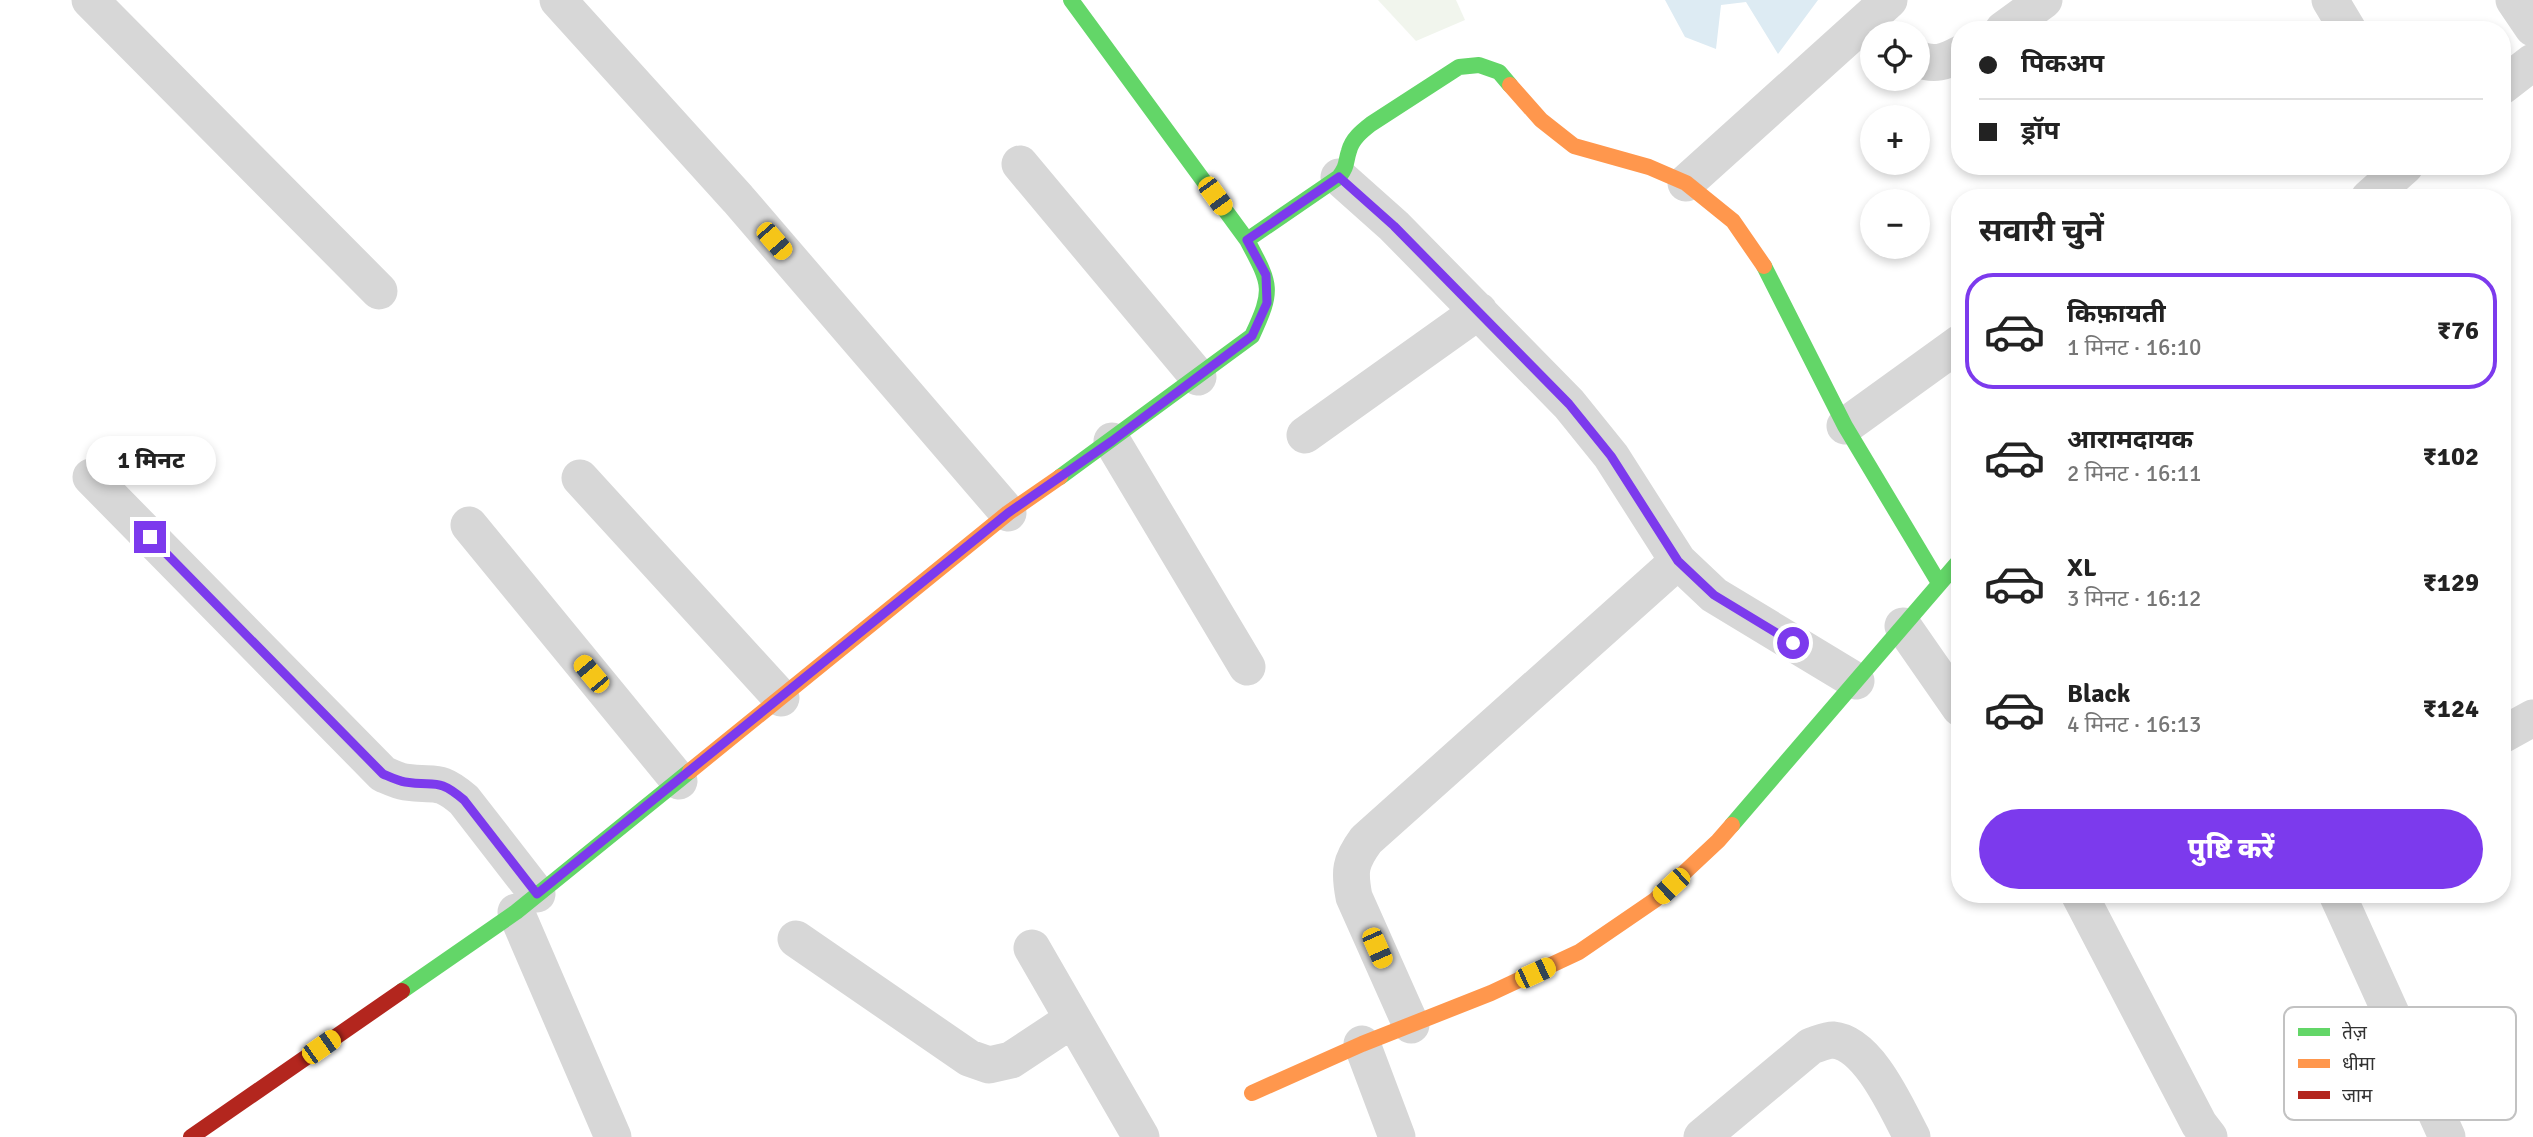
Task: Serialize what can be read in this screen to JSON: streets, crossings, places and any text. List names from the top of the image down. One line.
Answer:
{"legend":["तेज़","धीमा","जाम"],"page":{"map_buttons":["+","−"],"banner":["पिकअप","ड्रॉप"],"heading":"सवारी चुनें","list":[{"name":"किफ़ायती","note":"1 मिनट · 16:10","value":"₹76"},{"name":"आरामदायक","note":"2 मिनट · 16:11","value":"₹102"},{"name":"XL","note":"3 मिनट · 16:12","value":"₹129"},{"name":"Black","note":"4 मिनट · 16:13","value":"₹124"}],"bubble":"1 मिनट","buttons":"पुष्टि करें"}}
